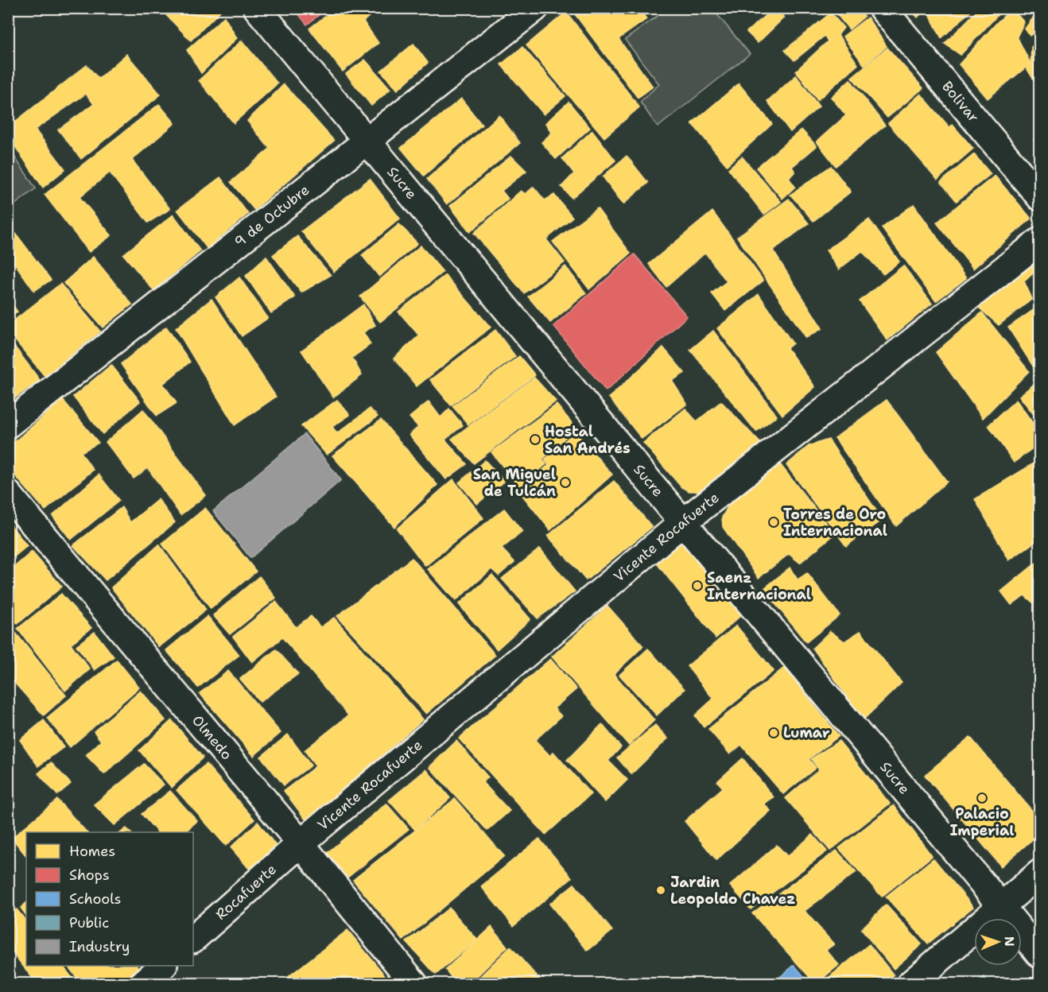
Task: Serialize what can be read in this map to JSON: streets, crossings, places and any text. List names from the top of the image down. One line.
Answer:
{"streets":{"street":["Bolivar","Sucre","9 de Octubre","Vicente Rocafuerte","Olmedo","Rocafuerte"]},"crossings":[["Sucre","9 de Octubre"],["Sucre","Vicente Rocafuerte"],["Vicente Rocafuerte","Olmedo"],["Vicente Rocafuerte","Rocafuerte"],["Olmedo","Rocafuerte"]],"places":["Hostal San Andrés","San Miguel de Tulcán","Torres de Oro Internacional","Saenz Internacional","Lumar","Palacio Imperial","Jardin Leopoldo Chavez"],"legend":["Homes","Shops","Schools","Public","Industry"],"north":"right"}
